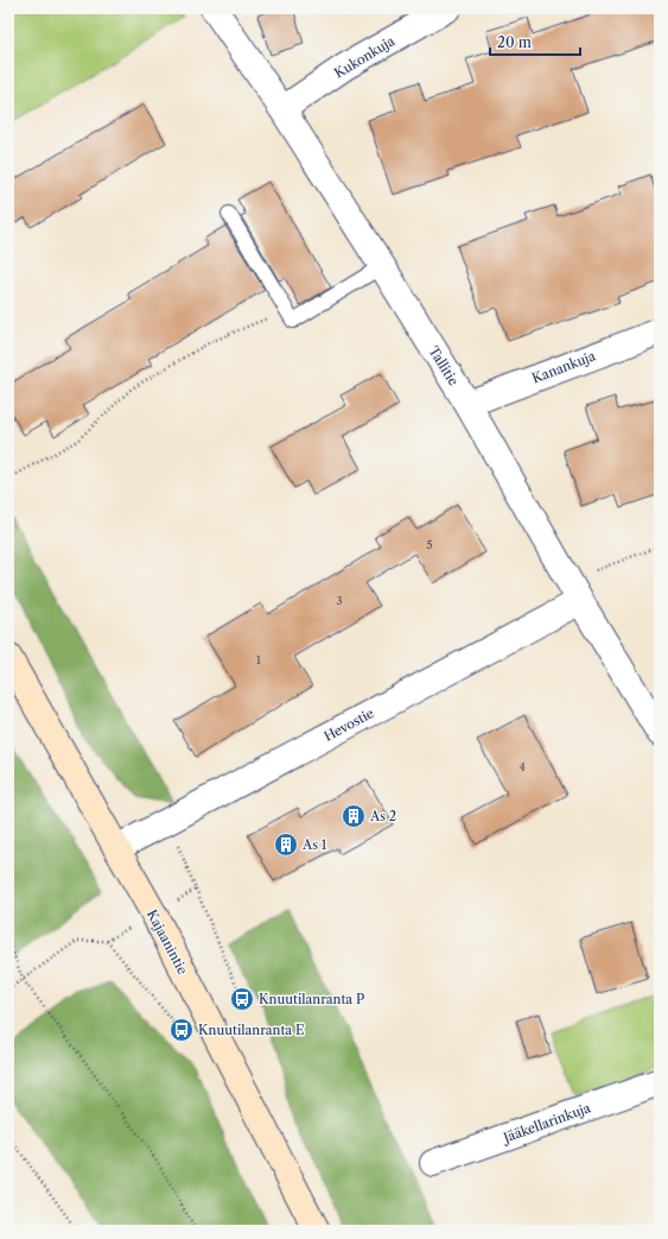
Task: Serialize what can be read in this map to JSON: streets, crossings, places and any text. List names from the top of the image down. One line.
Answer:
{"streets":{"main road":["Kajaanintie"],"street":["Kukonkuja","Tallitie","Kanankuja","Hevostie","Jääkellarinkuja"]},"crossings":[["Kukonkuja","Tallitie"],["Tallitie","Kanankuja"],["Tallitie","Hevostie"],["Hevostie","Kajaanintie"]],"places":{"building":["As 2","As 1"],"bus stop":["Knuutilanranta P","Knuutilanranta E"]},"house_numbers":["5","3","1","4"],"scale_bar":"20 m"}
